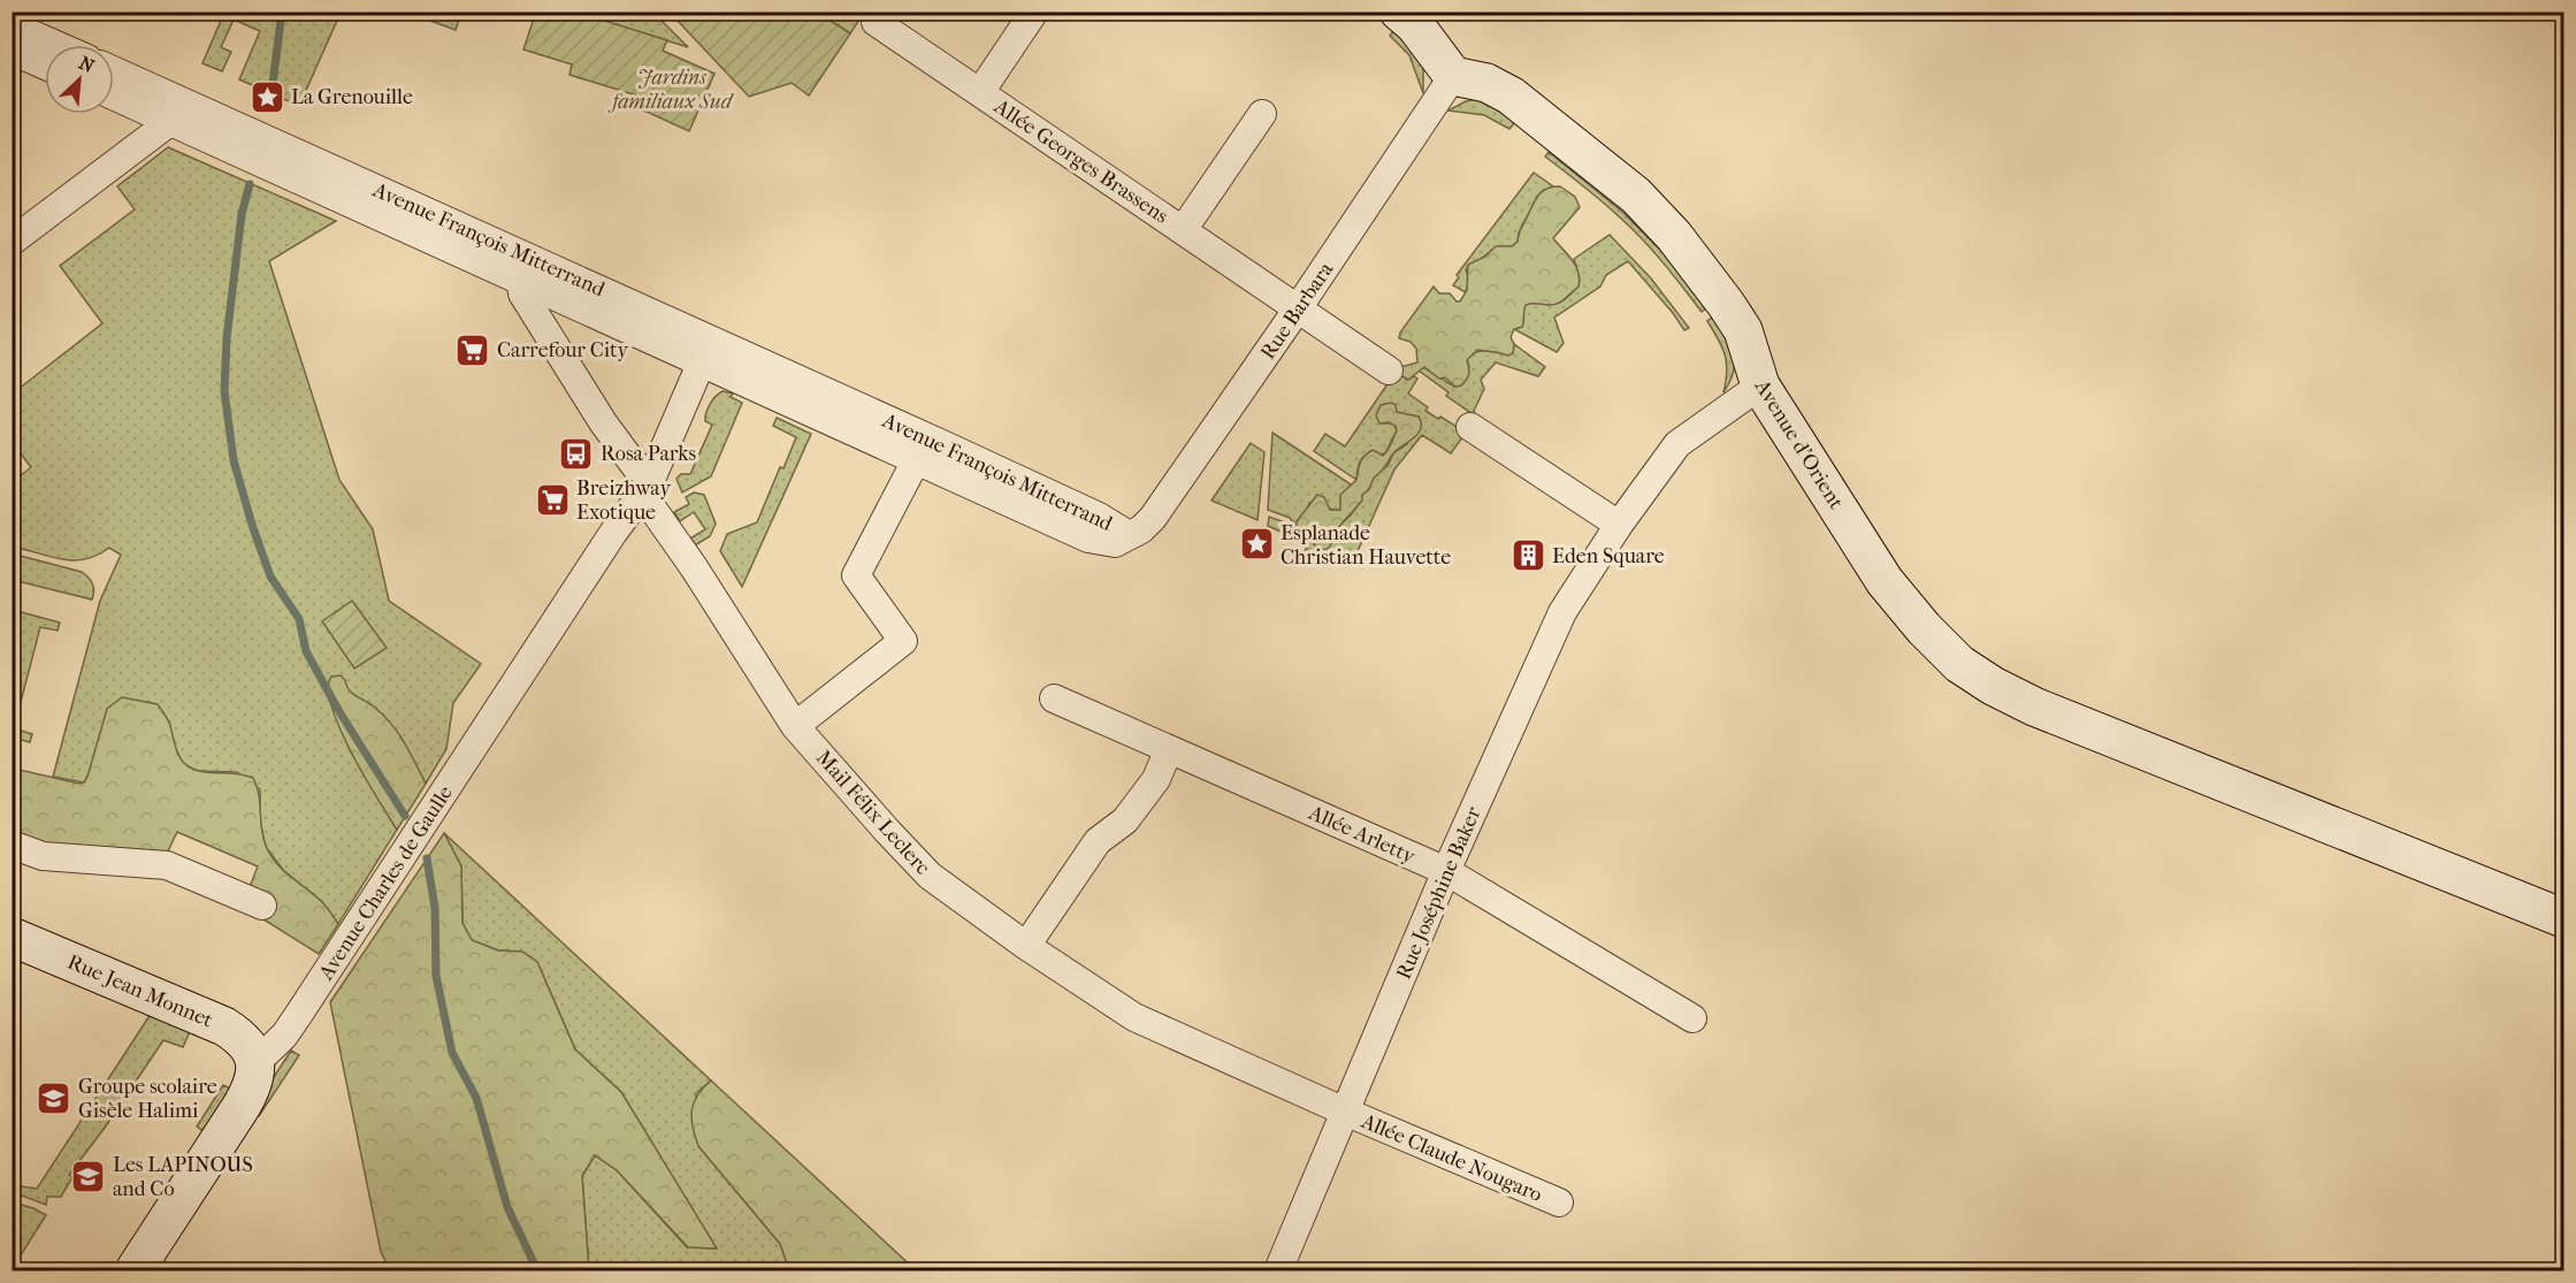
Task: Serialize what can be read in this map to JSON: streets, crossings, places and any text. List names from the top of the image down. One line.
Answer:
{"streets":{"street":["Allée Georges Brassens","Avenue François Mitterrand","Rue Barbara","Avenue d'Orient","Mail Félix Leclerc","Allée Arletty","Avenue Charles de Gaulle","Rue Joséphine Baker","Rue Jean Monnet","Allée Claude Nougaro"]},"crossings":[["Allée Georges Brassens","Rue Barbara"],["Avenue François Mitterrand","Rue Barbara"],["Avenue François Mitterrand","Mail Félix Leclerc"],["Rue Barbara","Avenue d'Orient"],["Avenue d'Orient","Rue Joséphine Baker"],["Mail Félix Leclerc","Avenue Charles de Gaulle"],["Mail Félix Leclerc","Rue Joséphine Baker"],["Mail Félix Leclerc","Allée Claude Nougaro"],["Allée Arletty","Rue Joséphine Baker"],["Avenue Charles de Gaulle","Rue Jean Monnet"],["Rue Joséphine Baker","Allée Claude Nougaro"]],"parks":["Jardins familiaux Sud"],"places":{"place":["La Grenouille","Esplanade Christian Hauvette"],"supermarket":["Carrefour City","Breizhway Exotique"],"bus stop":["Rosa Parks"],"building":["Eden Square"],"school or university":["Groupe scolaire Gisèle Halimi","Les LAPINOUS and Co"]},"north":"top right"}
